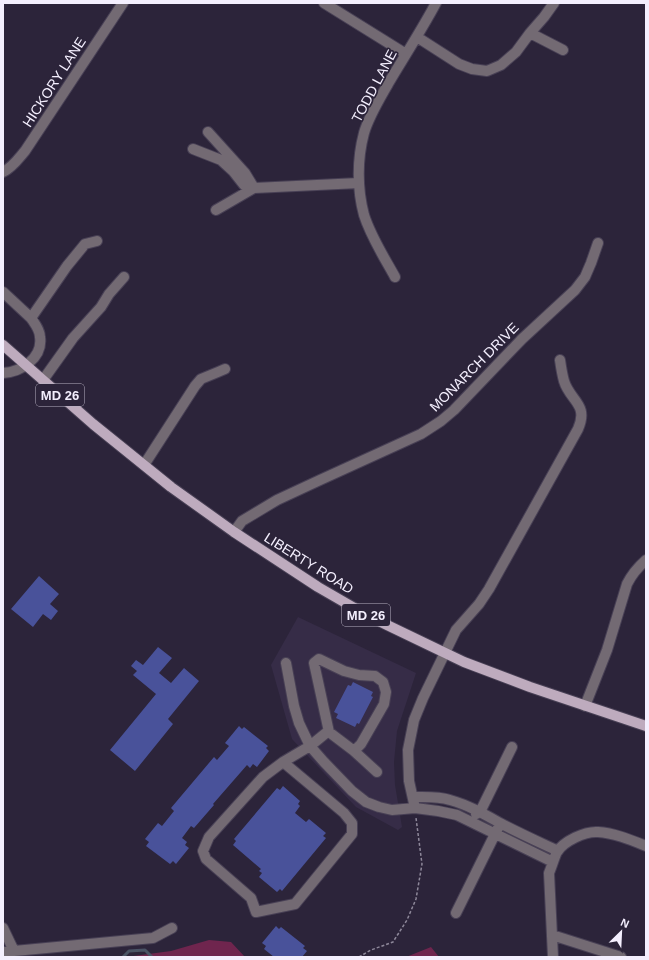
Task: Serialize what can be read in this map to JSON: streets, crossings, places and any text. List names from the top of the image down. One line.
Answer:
{"streets":{"main road":["MD 26","LIBERTY ROAD"],"street":["HICKORY LANE","TODD LANE","MONARCH DRIVE"]},"crossings":[["MONARCH DRIVE","LIBERTY ROAD"]],"north":"top right"}
